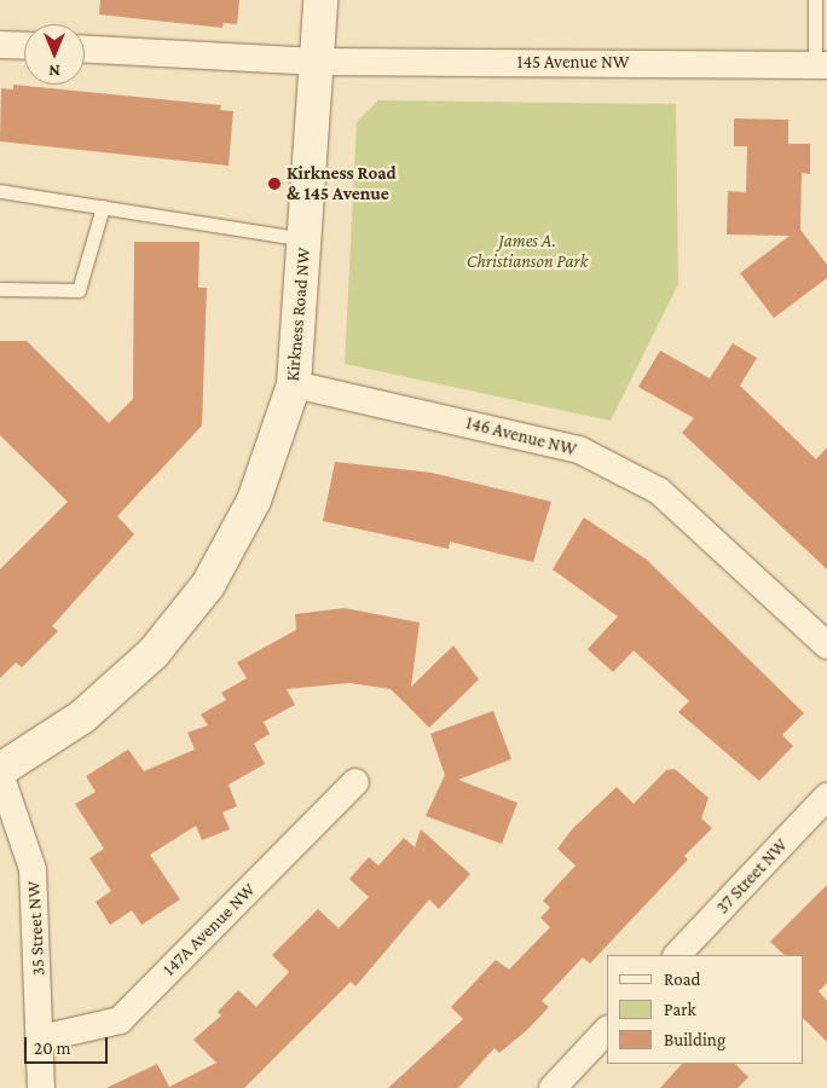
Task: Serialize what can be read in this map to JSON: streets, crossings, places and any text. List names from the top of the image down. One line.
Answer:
{"streets":{"street":["145 Avenue NW","Kirkness Road NW","146 Avenue NW","37 Street NW","35 Street NW","147A Avenue NW"]},"crossings":[["145 Avenue NW","Kirkness Road NW"],["Kirkness Road NW","146 Avenue NW"],["Kirkness Road NW","35 Street NW"],["35 Street NW","147A Avenue NW"]],"parks":["James A. Christianson Park"],"places":["Kirkness Road & 145 Avenue"],"legend":["Road","Park","Building"],"scale_bar":"20 m","north":"bottom"}
